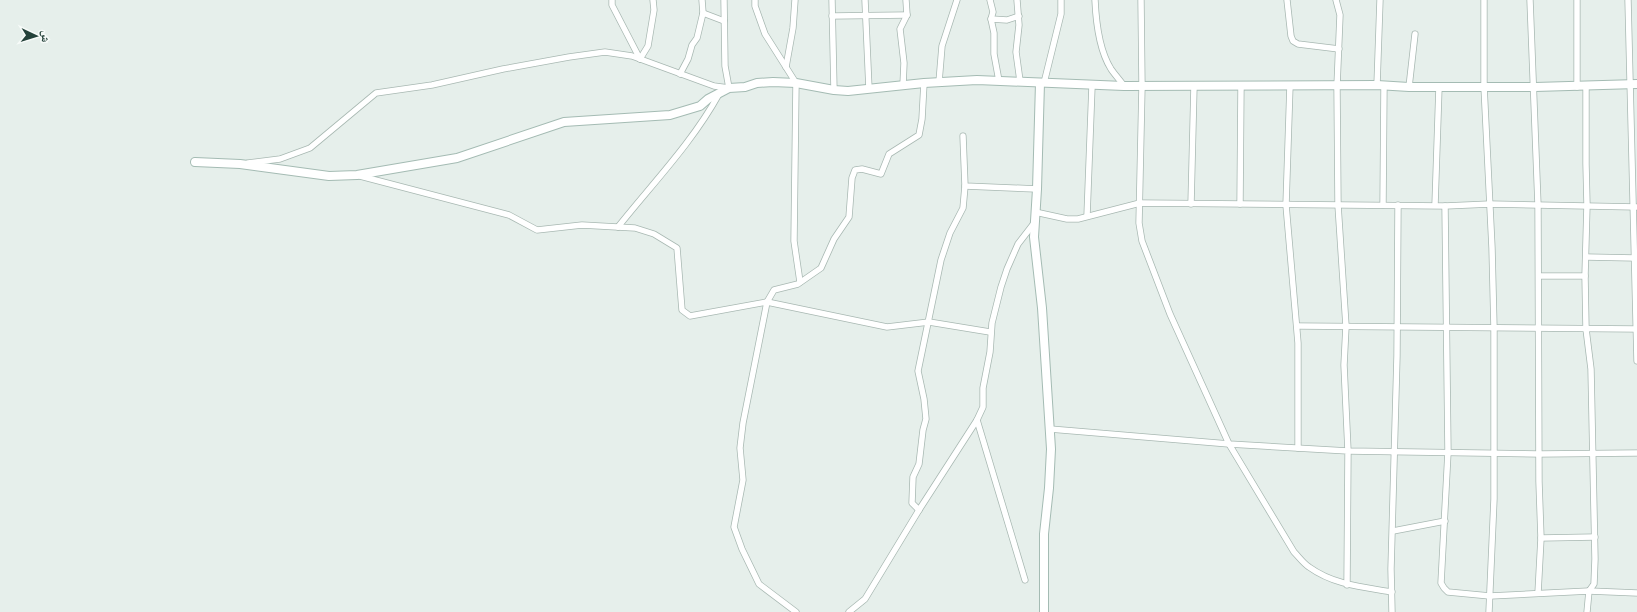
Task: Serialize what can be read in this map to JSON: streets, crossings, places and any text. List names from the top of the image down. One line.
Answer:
{"north":"right"}
